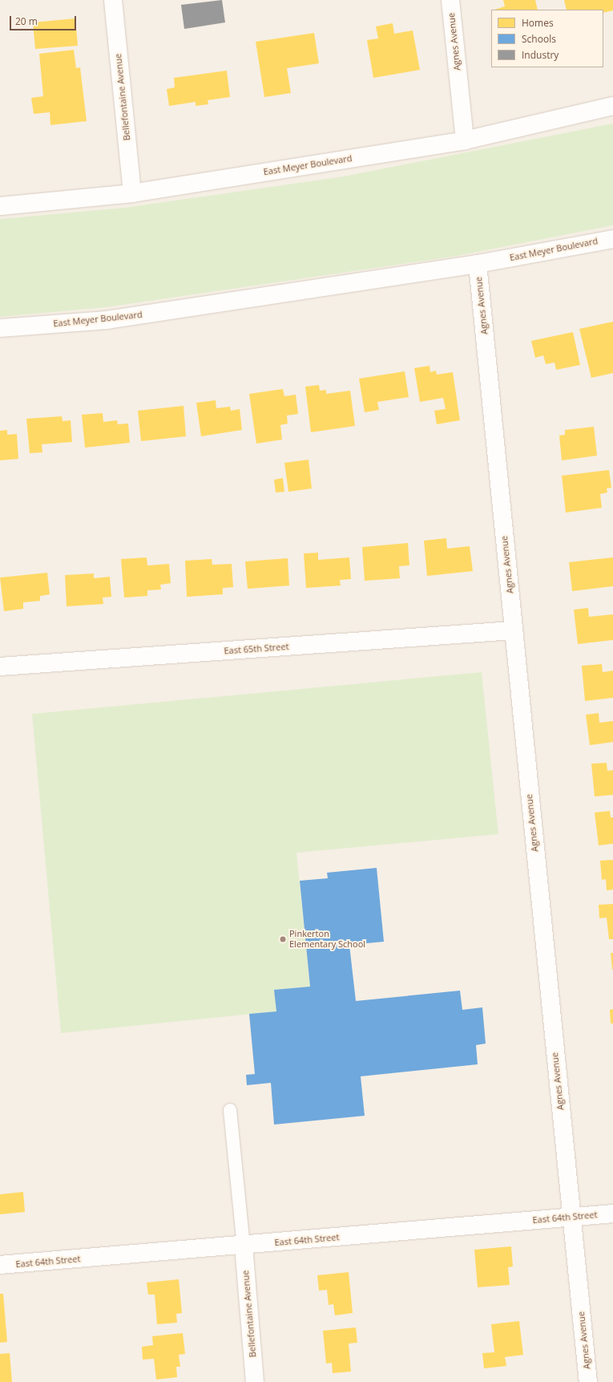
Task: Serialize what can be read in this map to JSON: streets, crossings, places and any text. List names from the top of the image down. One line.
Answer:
{"streets":{"street":["Agnes Avenue","Bellefontaine Avenue","East Meyer Boulevard","East 65th Street","East 64th Street"]},"crossings":[["Agnes Avenue","East Meyer Boulevard"],["Agnes Avenue","East 65th Street"],["Agnes Avenue","East 64th Street"],["Bellefontaine Avenue","East Meyer Boulevard"],["Bellefontaine Avenue","East 64th Street"]],"places":["Pinkerton Elementary School"],"legend":["Homes","Schools","Industry"],"scale_bar":"20 m"}
